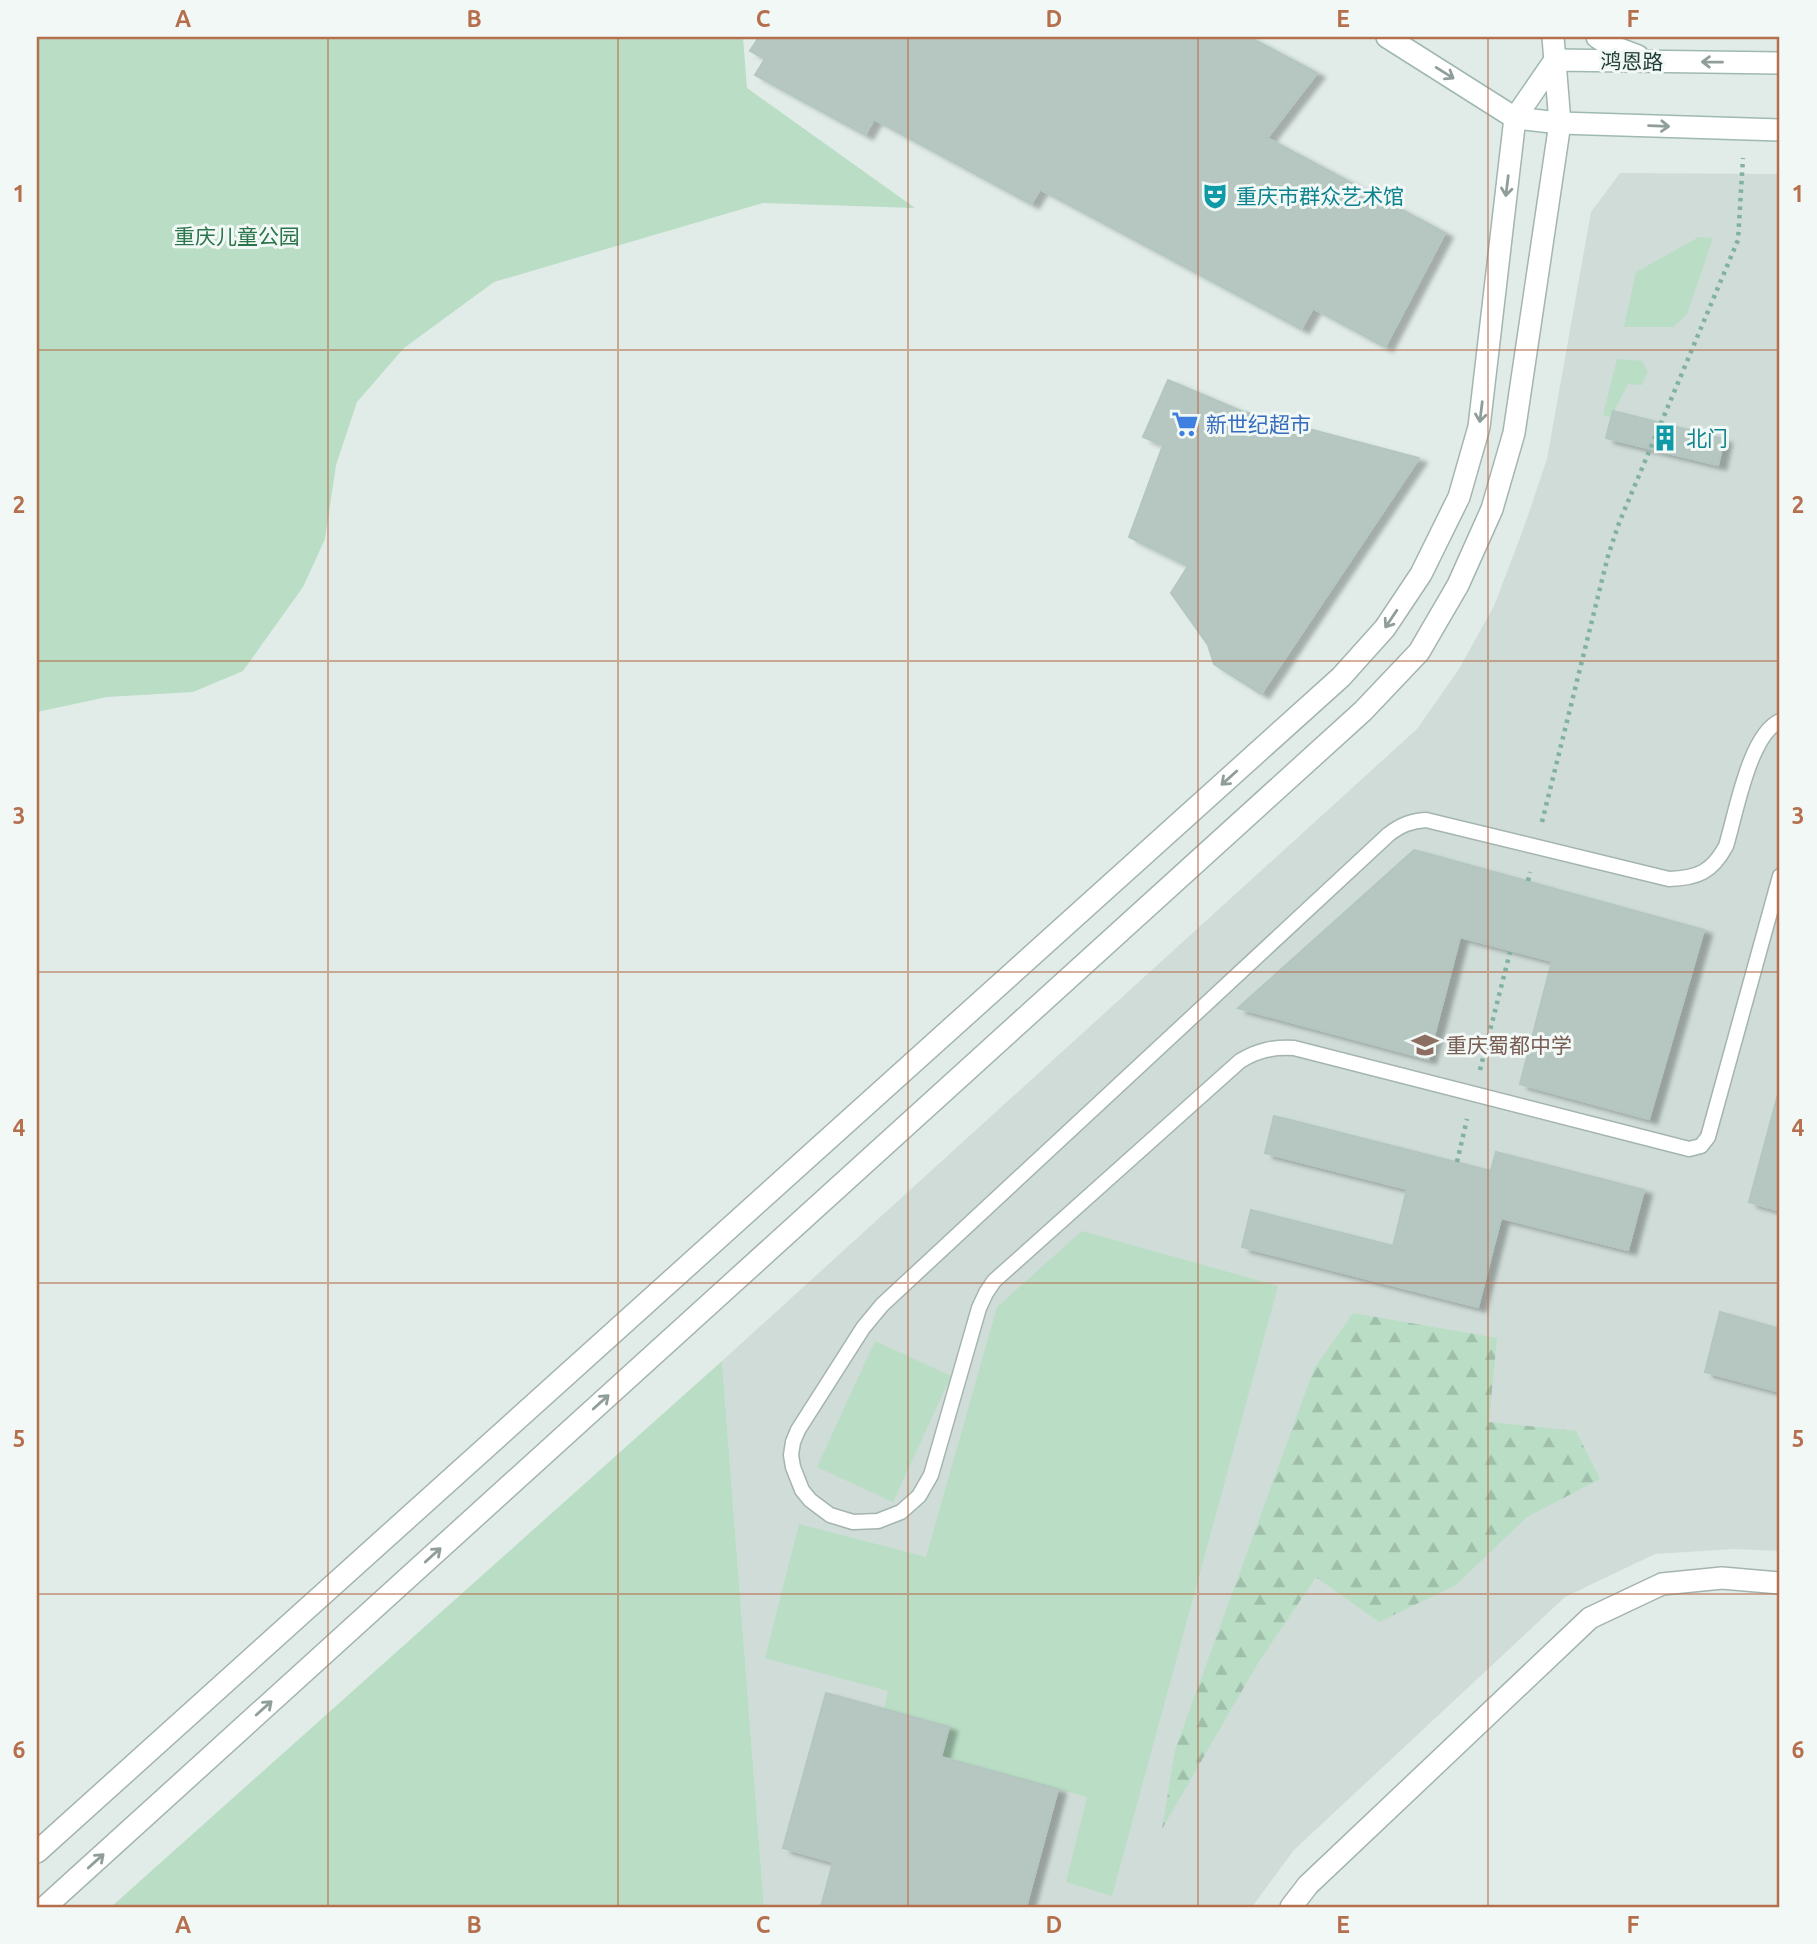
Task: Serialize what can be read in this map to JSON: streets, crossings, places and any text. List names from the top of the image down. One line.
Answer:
{"streets":{"street":["鸿恩路"]},"parks":["重庆儿童公园"],"places":{"theatre":["重庆市群众艺术馆"],"supermarket":["新世纪超市"],"building":["北门"],"school or university":["重庆蜀都中学"]},"grid":{"columns":["A","B","C","D","E","F"],"rows":["1","2","3","4","5","6"]}}
